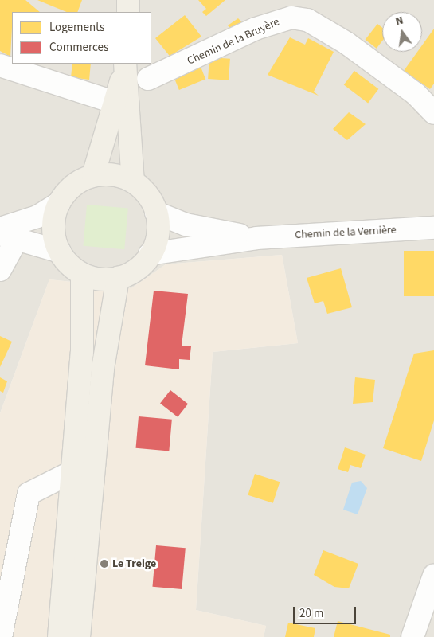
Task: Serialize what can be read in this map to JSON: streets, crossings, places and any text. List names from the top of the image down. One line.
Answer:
{"streets":{"street":["Chemin de la Bruyère","Chemin de la Vernière"]},"places":["Le Treige"],"legend":["Logements","Commerces"],"scale_bar":"20 m","north":"top"}
